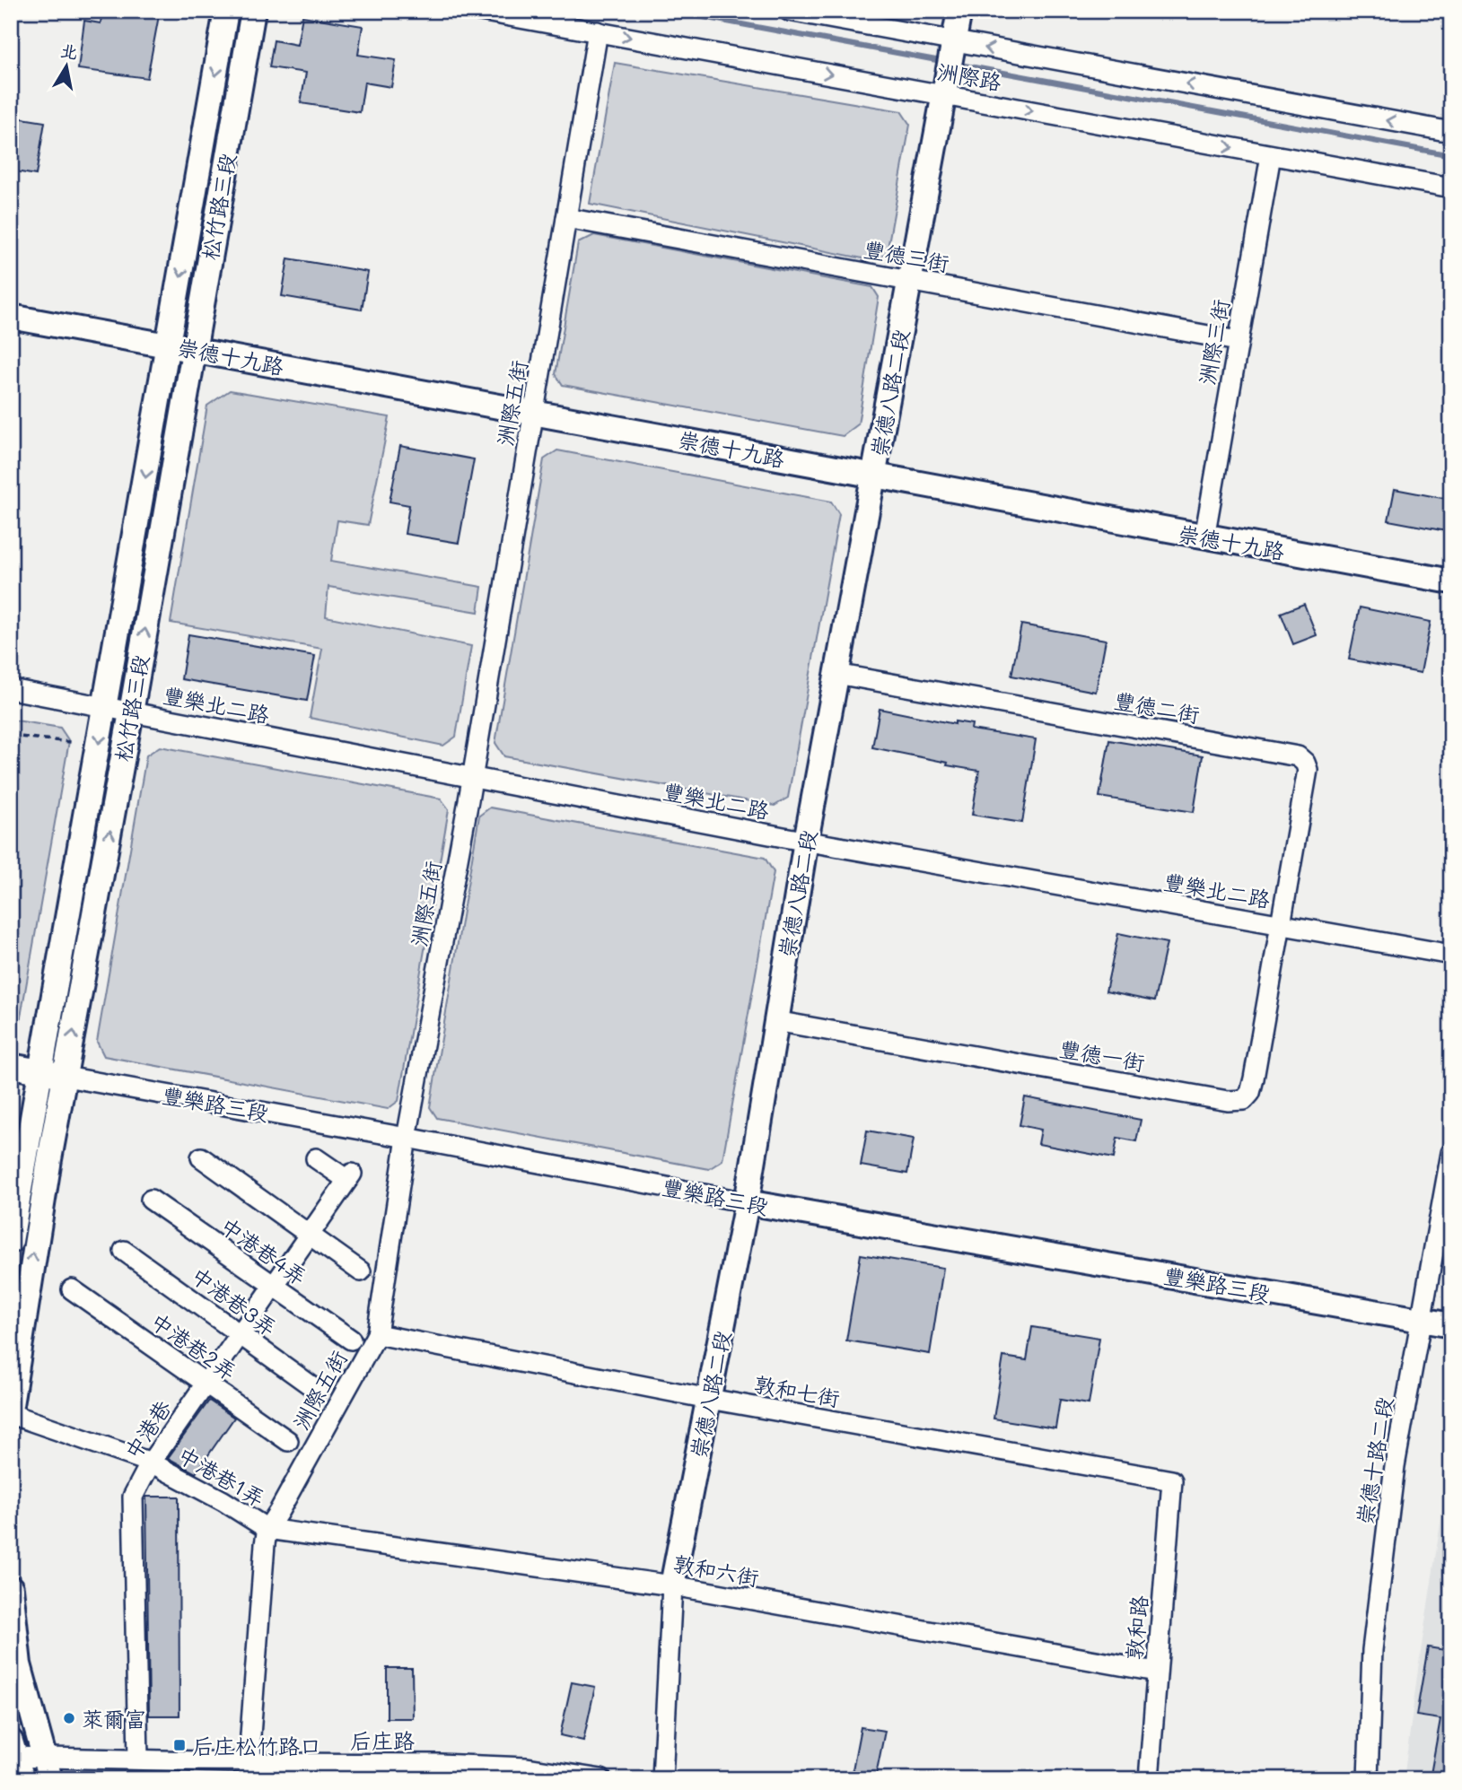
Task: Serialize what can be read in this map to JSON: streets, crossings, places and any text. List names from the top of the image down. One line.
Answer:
{"streets":{"street":["洲際路","松竹路三段","豐德三街","洲際三街","崇德十九路","崇德八路二段","洲際五街","豐樂北二路","豐德二街","豐德一街","豐樂路三段","中港巷4弄","中港巷3弄","中港巷2弄","敦和七街","中港巷","崇德十路二段","中港巷1弄","敦和六街","敦和路","后庄路"]},"crossings":[["洲際路","洲際三街"],["洲際路","崇德八路二段"],["洲際路","洲際五街"],["松竹路三段","崇德十九路"],["松竹路三段","豐樂北二路"],["松竹路三段","豐樂路三段"],["豐德三街","洲際三街"],["豐德三街","崇德八路二段"],["豐德三街","洲際五街"],["洲際三街","崇德十九路"],["崇德十九路","崇德八路二段"],["崇德十九路","洲際五街"],["崇德八路二段","豐樂北二路"],["崇德八路二段","豐德二街"],["崇德八路二段","豐德一街"],["崇德八路二段","豐樂路三段"],["崇德八路二段","敦和七街"],["崇德八路二段","敦和六街"],["洲際五街","豐樂北二路"],["洲際五街","豐樂路三段"],["洲際五街","敦和七街"],["洲際五街","中港巷1弄"],["洲際五街","敦和六街"],["洲際五街","后庄路"],["豐樂北二路","豐德二街"],["豐樂北二路","豐德一街"],["豐德二街","豐德一街"],["豐樂路三段","崇德十路二段"],["中港巷4弄","中港巷"],["中港巷3弄","中港巷"],["中港巷2弄","中港巷"],["敦和七街","敦和路"],["中港巷","中港巷1弄"],["中港巷","后庄路"],["中港巷1弄","敦和六街"],["敦和六街","敦和路"]],"places":{"other":["萊爾富"],"transit":["后庄松竹路口"]},"north":"top"}
